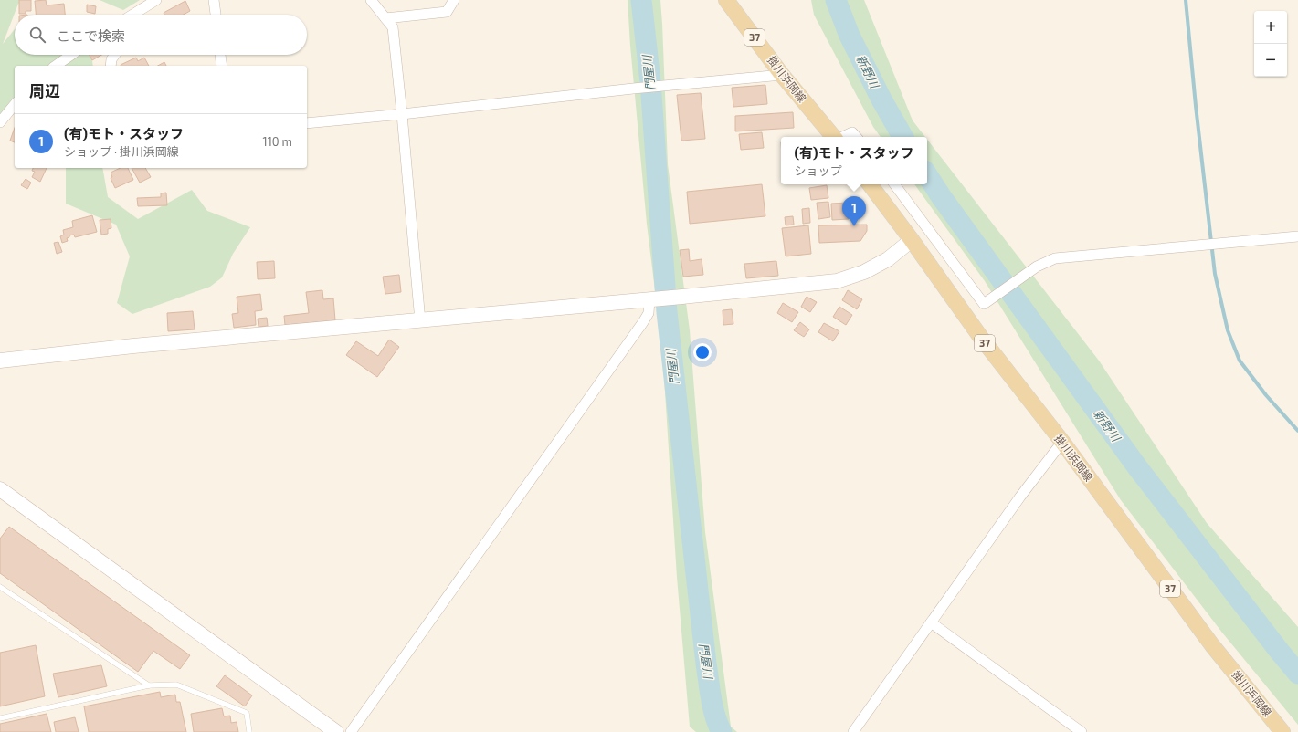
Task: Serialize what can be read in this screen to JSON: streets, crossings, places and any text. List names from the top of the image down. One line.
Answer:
{"streets":{"main road":["37","掛川浜岡線"]},"water":["新野川","門屋川"],"page":{"map_buttons":["+","−"],"search":"ここで検索","heading":"周辺","list":[{"mark":"1","name":"(有)モト・スタッフ","note":"ショップ · 掛川浜岡線","value":"110 m"}],"popup":["(有)モト・スタッフ","ショップ"],"pins":"1"}}
